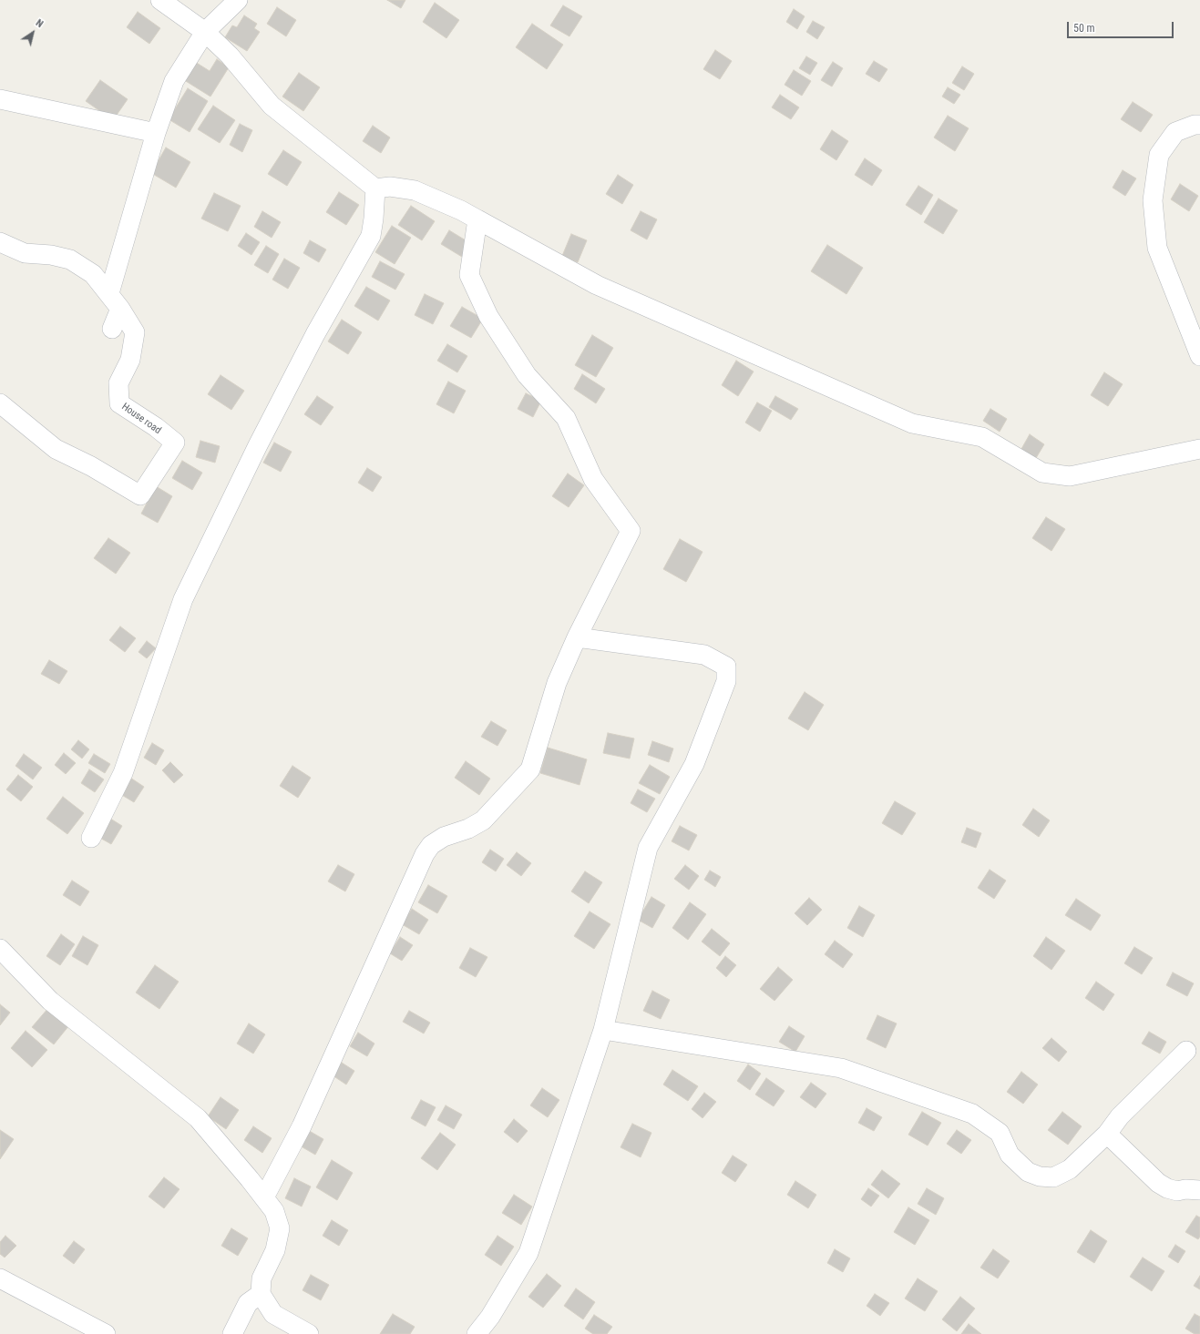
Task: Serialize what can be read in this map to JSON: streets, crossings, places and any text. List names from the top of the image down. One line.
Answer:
{"streets":{"street":["House road"]},"scale_bar":"50 m","north":"top right"}
